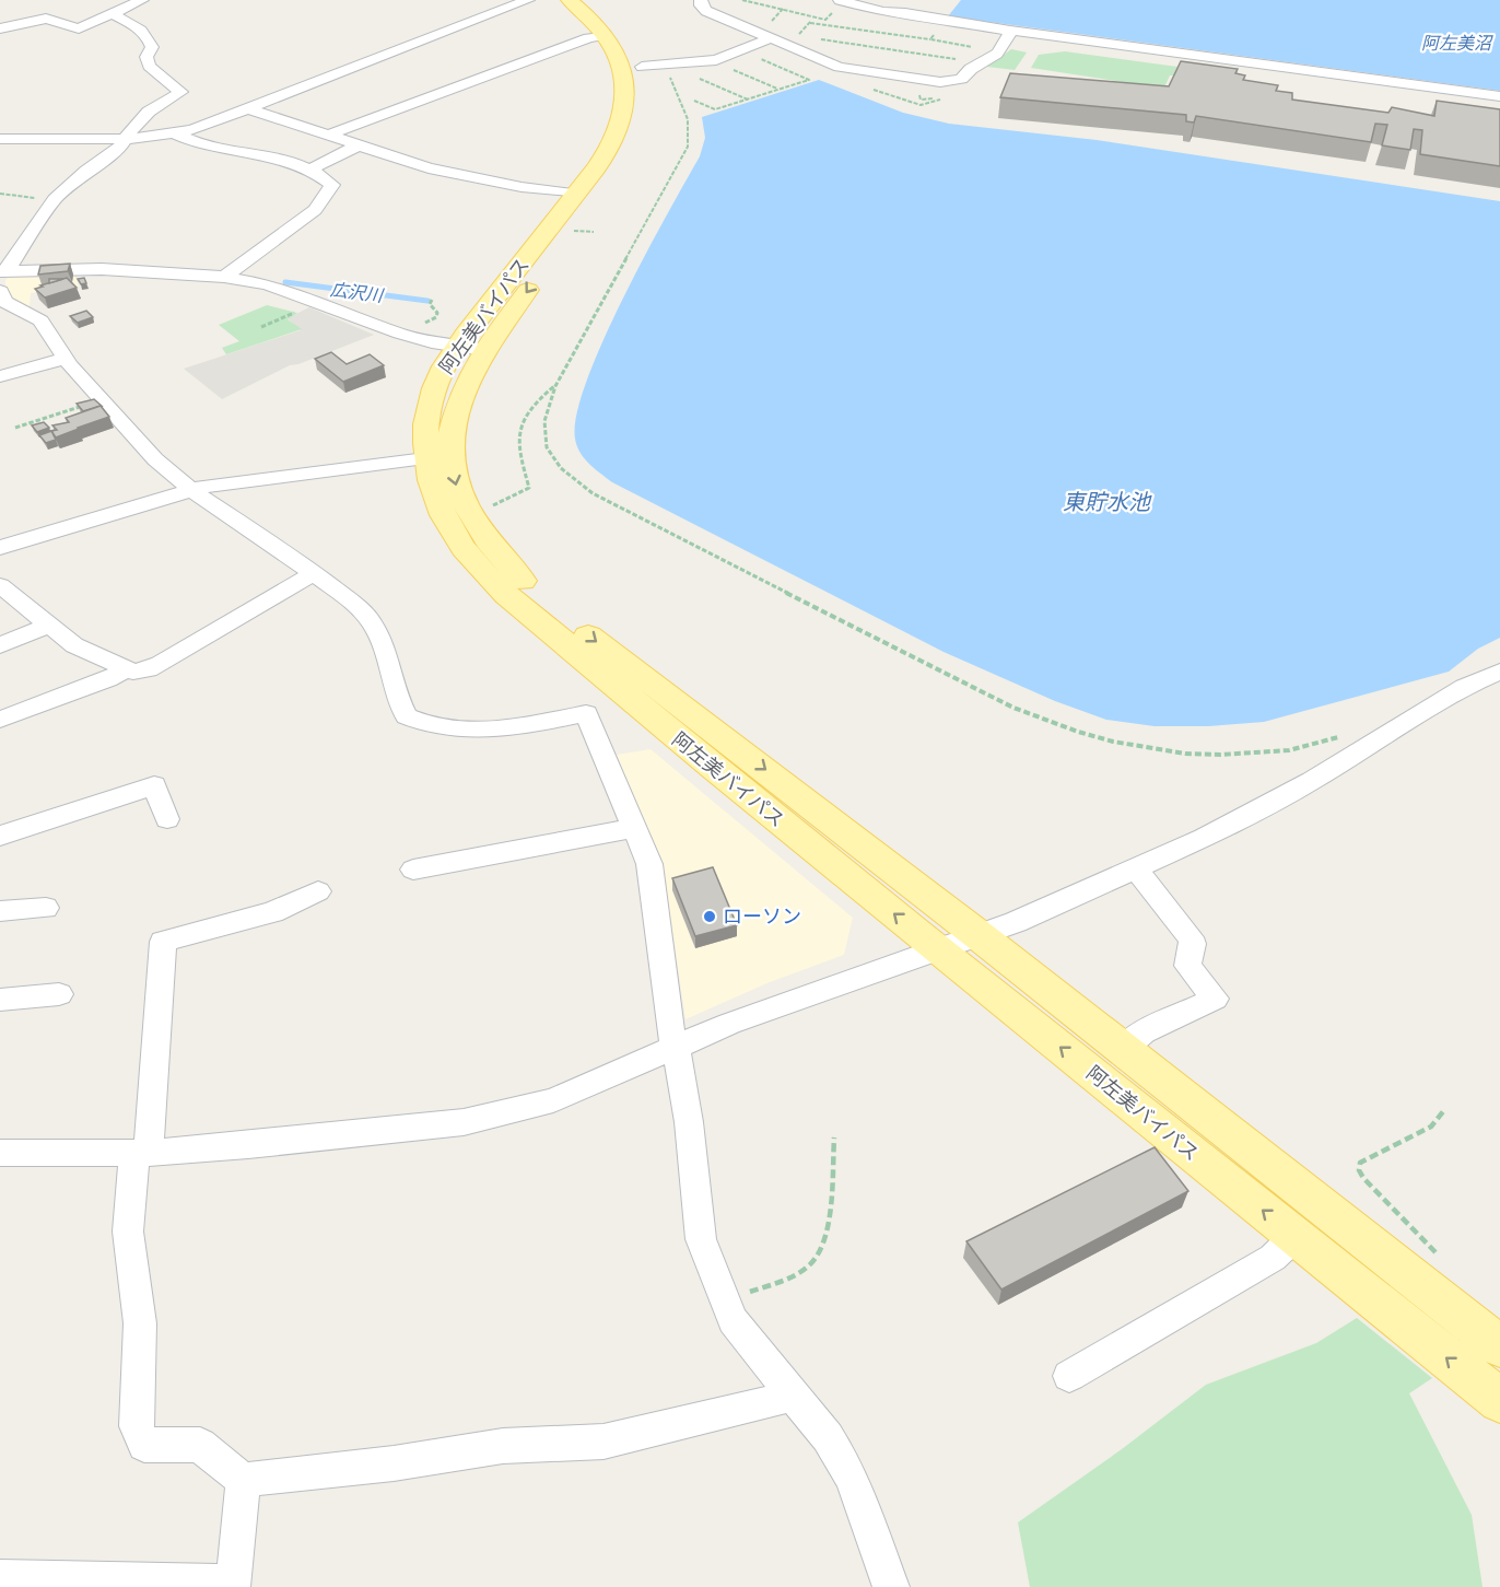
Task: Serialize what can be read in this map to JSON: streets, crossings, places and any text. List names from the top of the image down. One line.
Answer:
{"streets":{"main road":["阿左美バイパス"]},"water":["阿左美沼","広沢川","東貯水池"],"places":["ローソン"]}
